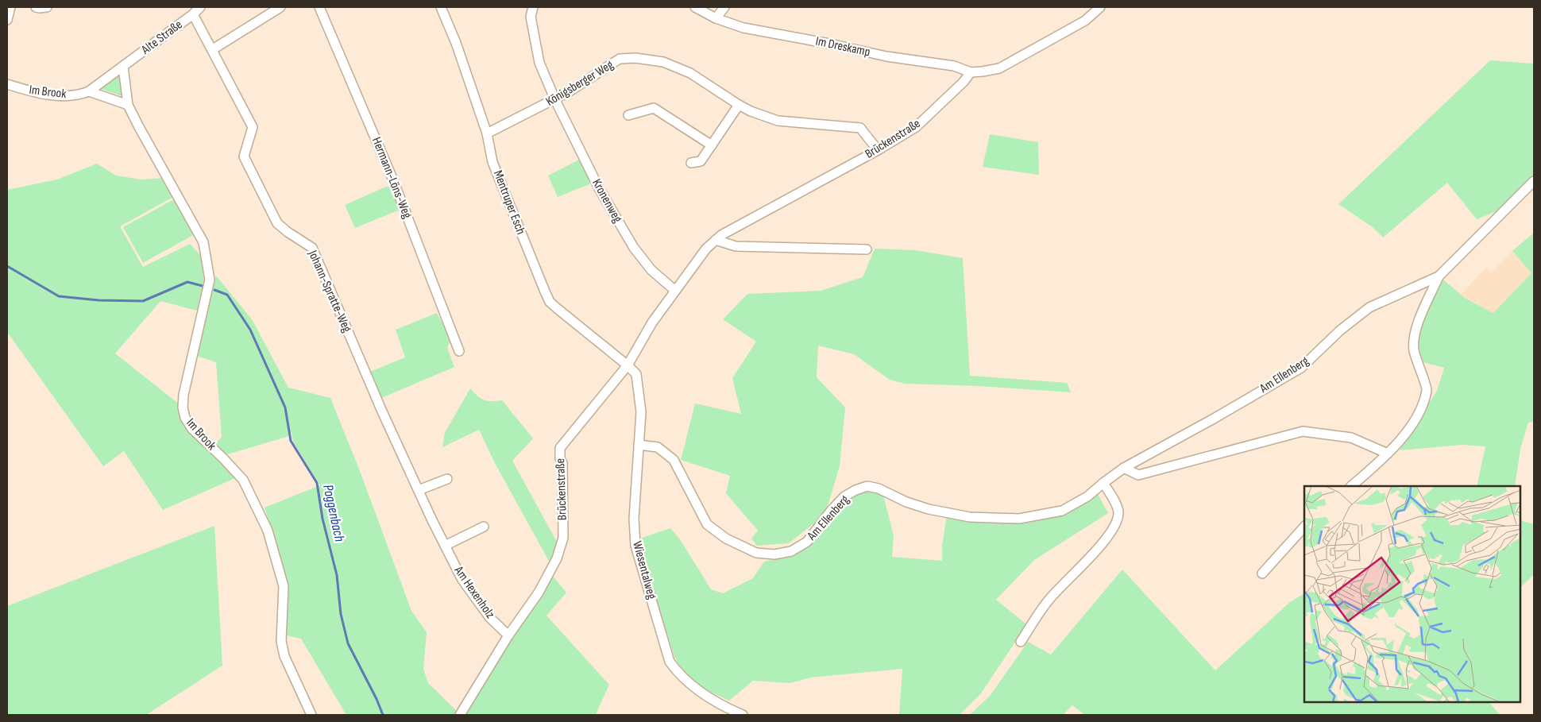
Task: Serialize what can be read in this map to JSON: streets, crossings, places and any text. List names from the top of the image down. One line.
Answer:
{"streets":{"street":["Alte Straße","Im Dreskamp","Königsberger Weg","Im Brook","Brückenstraße","Hermann-Löns-Weg","Kronenweg","Mentruper Esch","Johann-Spratte-Weg","Am Ellenberg","Wiesentalweg","Am Hexenholz"]},"crossings":[["Alte Straße","Im Brook"],["Alte Straße","Johann-Spratte-Weg"],["Im Dreskamp","Brückenstraße"],["Königsberger Weg","Brückenstraße"],["Königsberger Weg","Kronenweg"],["Königsberger Weg","Mentruper Esch"],["Brückenstraße","Kronenweg"],["Brückenstraße","Mentruper Esch"],["Brückenstraße","Wiesentalweg"],["Brückenstraße","Am Hexenholz"],["Mentruper Esch","Wiesentalweg"],["Johann-Spratte-Weg","Am Hexenholz"],["Am Ellenberg","Wiesentalweg"]],"water":["Poggenbach"]}
